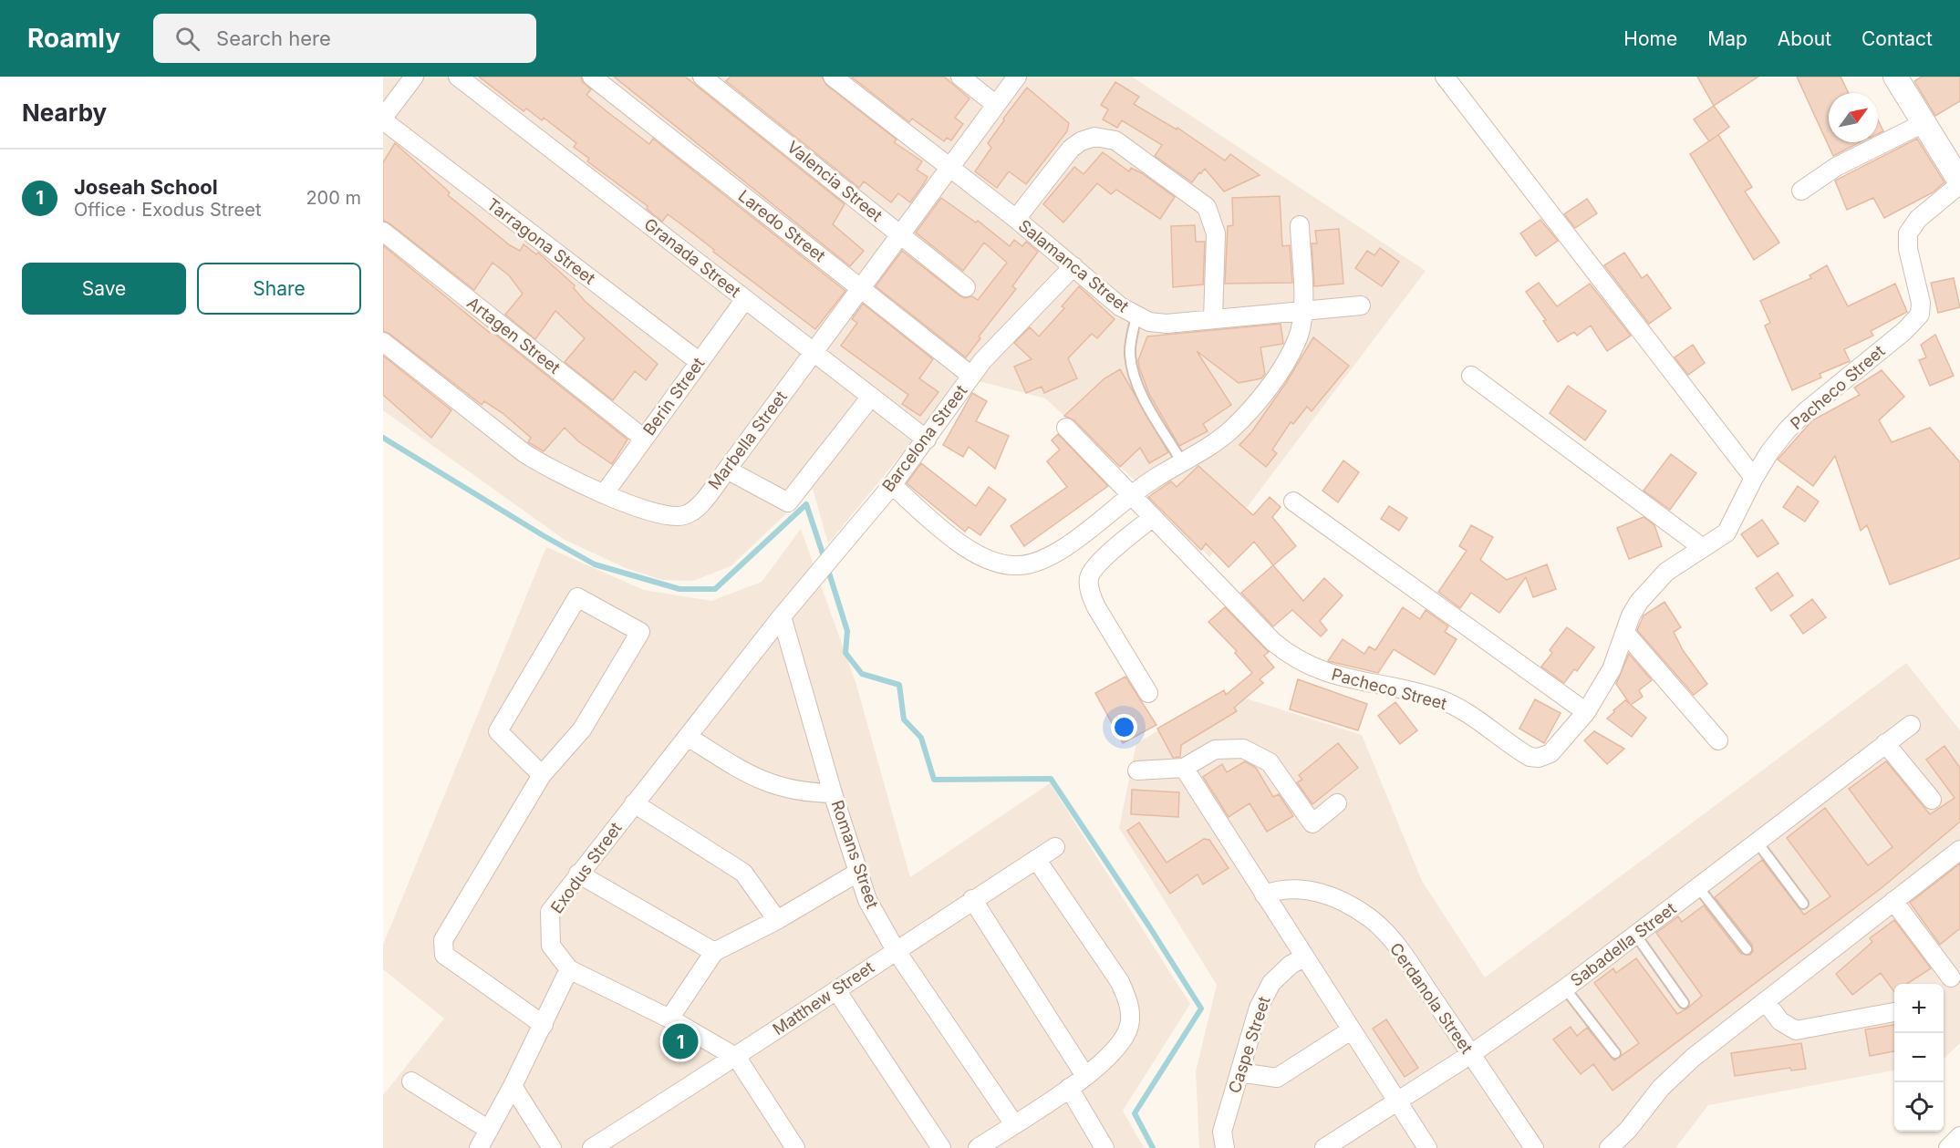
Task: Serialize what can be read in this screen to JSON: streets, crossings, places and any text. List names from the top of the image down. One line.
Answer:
{"streets":{"street":["Valencia Street","Laredo Street","Tarragona Street","Granada Street","Salamanca Street","Artagen Street","Pacheco Street","Berin Street","Barcelona Street","Marbella Street","Romans Street","Exodus Street","Sabadella Street","Matthew Street","Cerdanola Street","Caspe Street"]},"crossings":[["Valencia Street","Marbella Street"],["Laredo Street","Barcelona Street"],["Laredo Street","Marbella Street"],["Tarragona Street","Berin Street"],["Granada Street","Berin Street"],["Granada Street","Barcelona Street"],["Granada Street","Marbella Street"],["Salamanca Street","Barcelona Street"],["Salamanca Street","Marbella Street"],["Artagen Street","Berin Street"],["Berin Street","Marbella Street"],["Barcelona Street","Romans Street"],["Barcelona Street","Exodus Street"],["Romans Street","Exodus Street"],["Romans Street","Matthew Street"],["Exodus Street","Matthew Street"],["Sabadella Street","Cerdanola Street"]],"north":"top right","page":{"header":"Roamly","search":"Search here","nav":["Home","Map","About","Contact"],"heading":"Nearby","list":[{"mark":"1","name":"Joseah School","note":"Office · Exodus Street","value":"200 m"}],"buttons":["Save","Share"],"map_buttons":["+","−"],"pins":"1"}}
